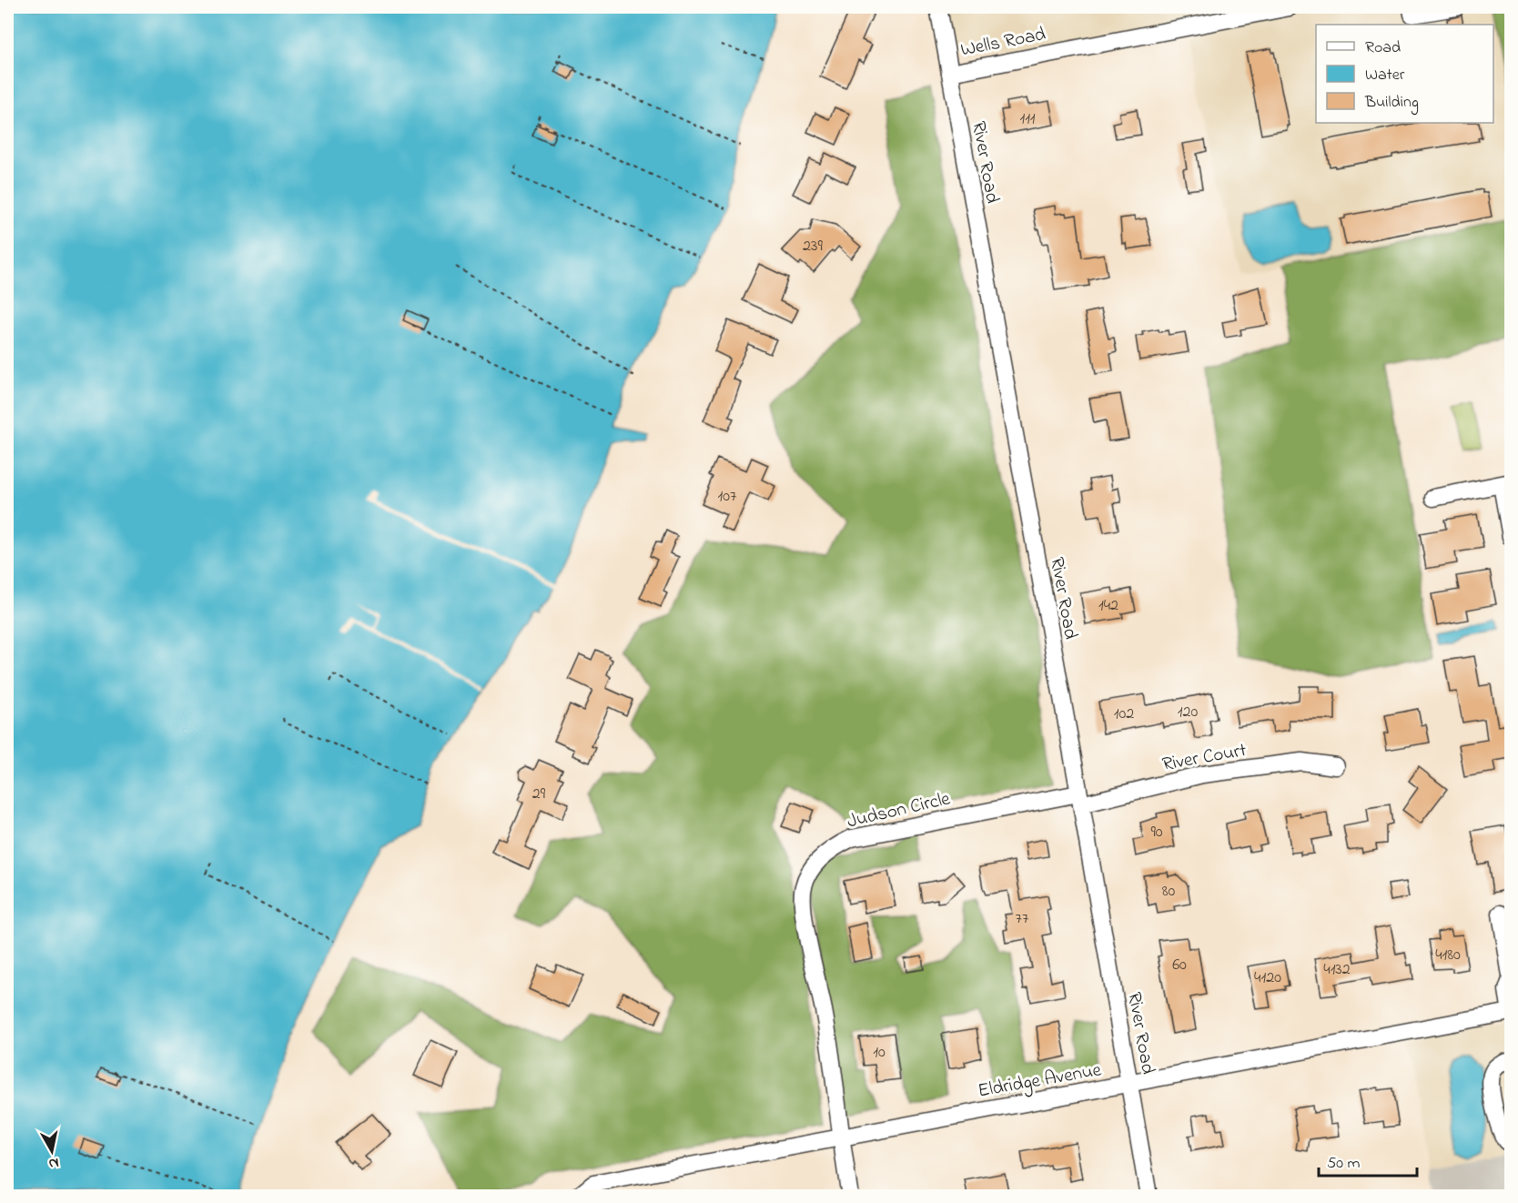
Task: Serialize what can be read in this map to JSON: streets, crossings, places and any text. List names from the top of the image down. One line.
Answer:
{"streets":{"street":["Wells Road","River Road","River Court","Judson Circle","Eldridge Avenue"]},"crossings":[["Wells Road","River Road"],["River Road","River Court"],["River Road","Judson Circle"],["River Road","Eldridge Avenue"],["River Court","Judson Circle"],["Judson Circle","Eldridge Avenue"]],"house_numbers":["111","239","107","142","120","102","29","90","80","77","4180","60","4132","4120","10"],"legend":["Road","Water","Building"],"scale_bar":"50 m","north":"bottom"}
